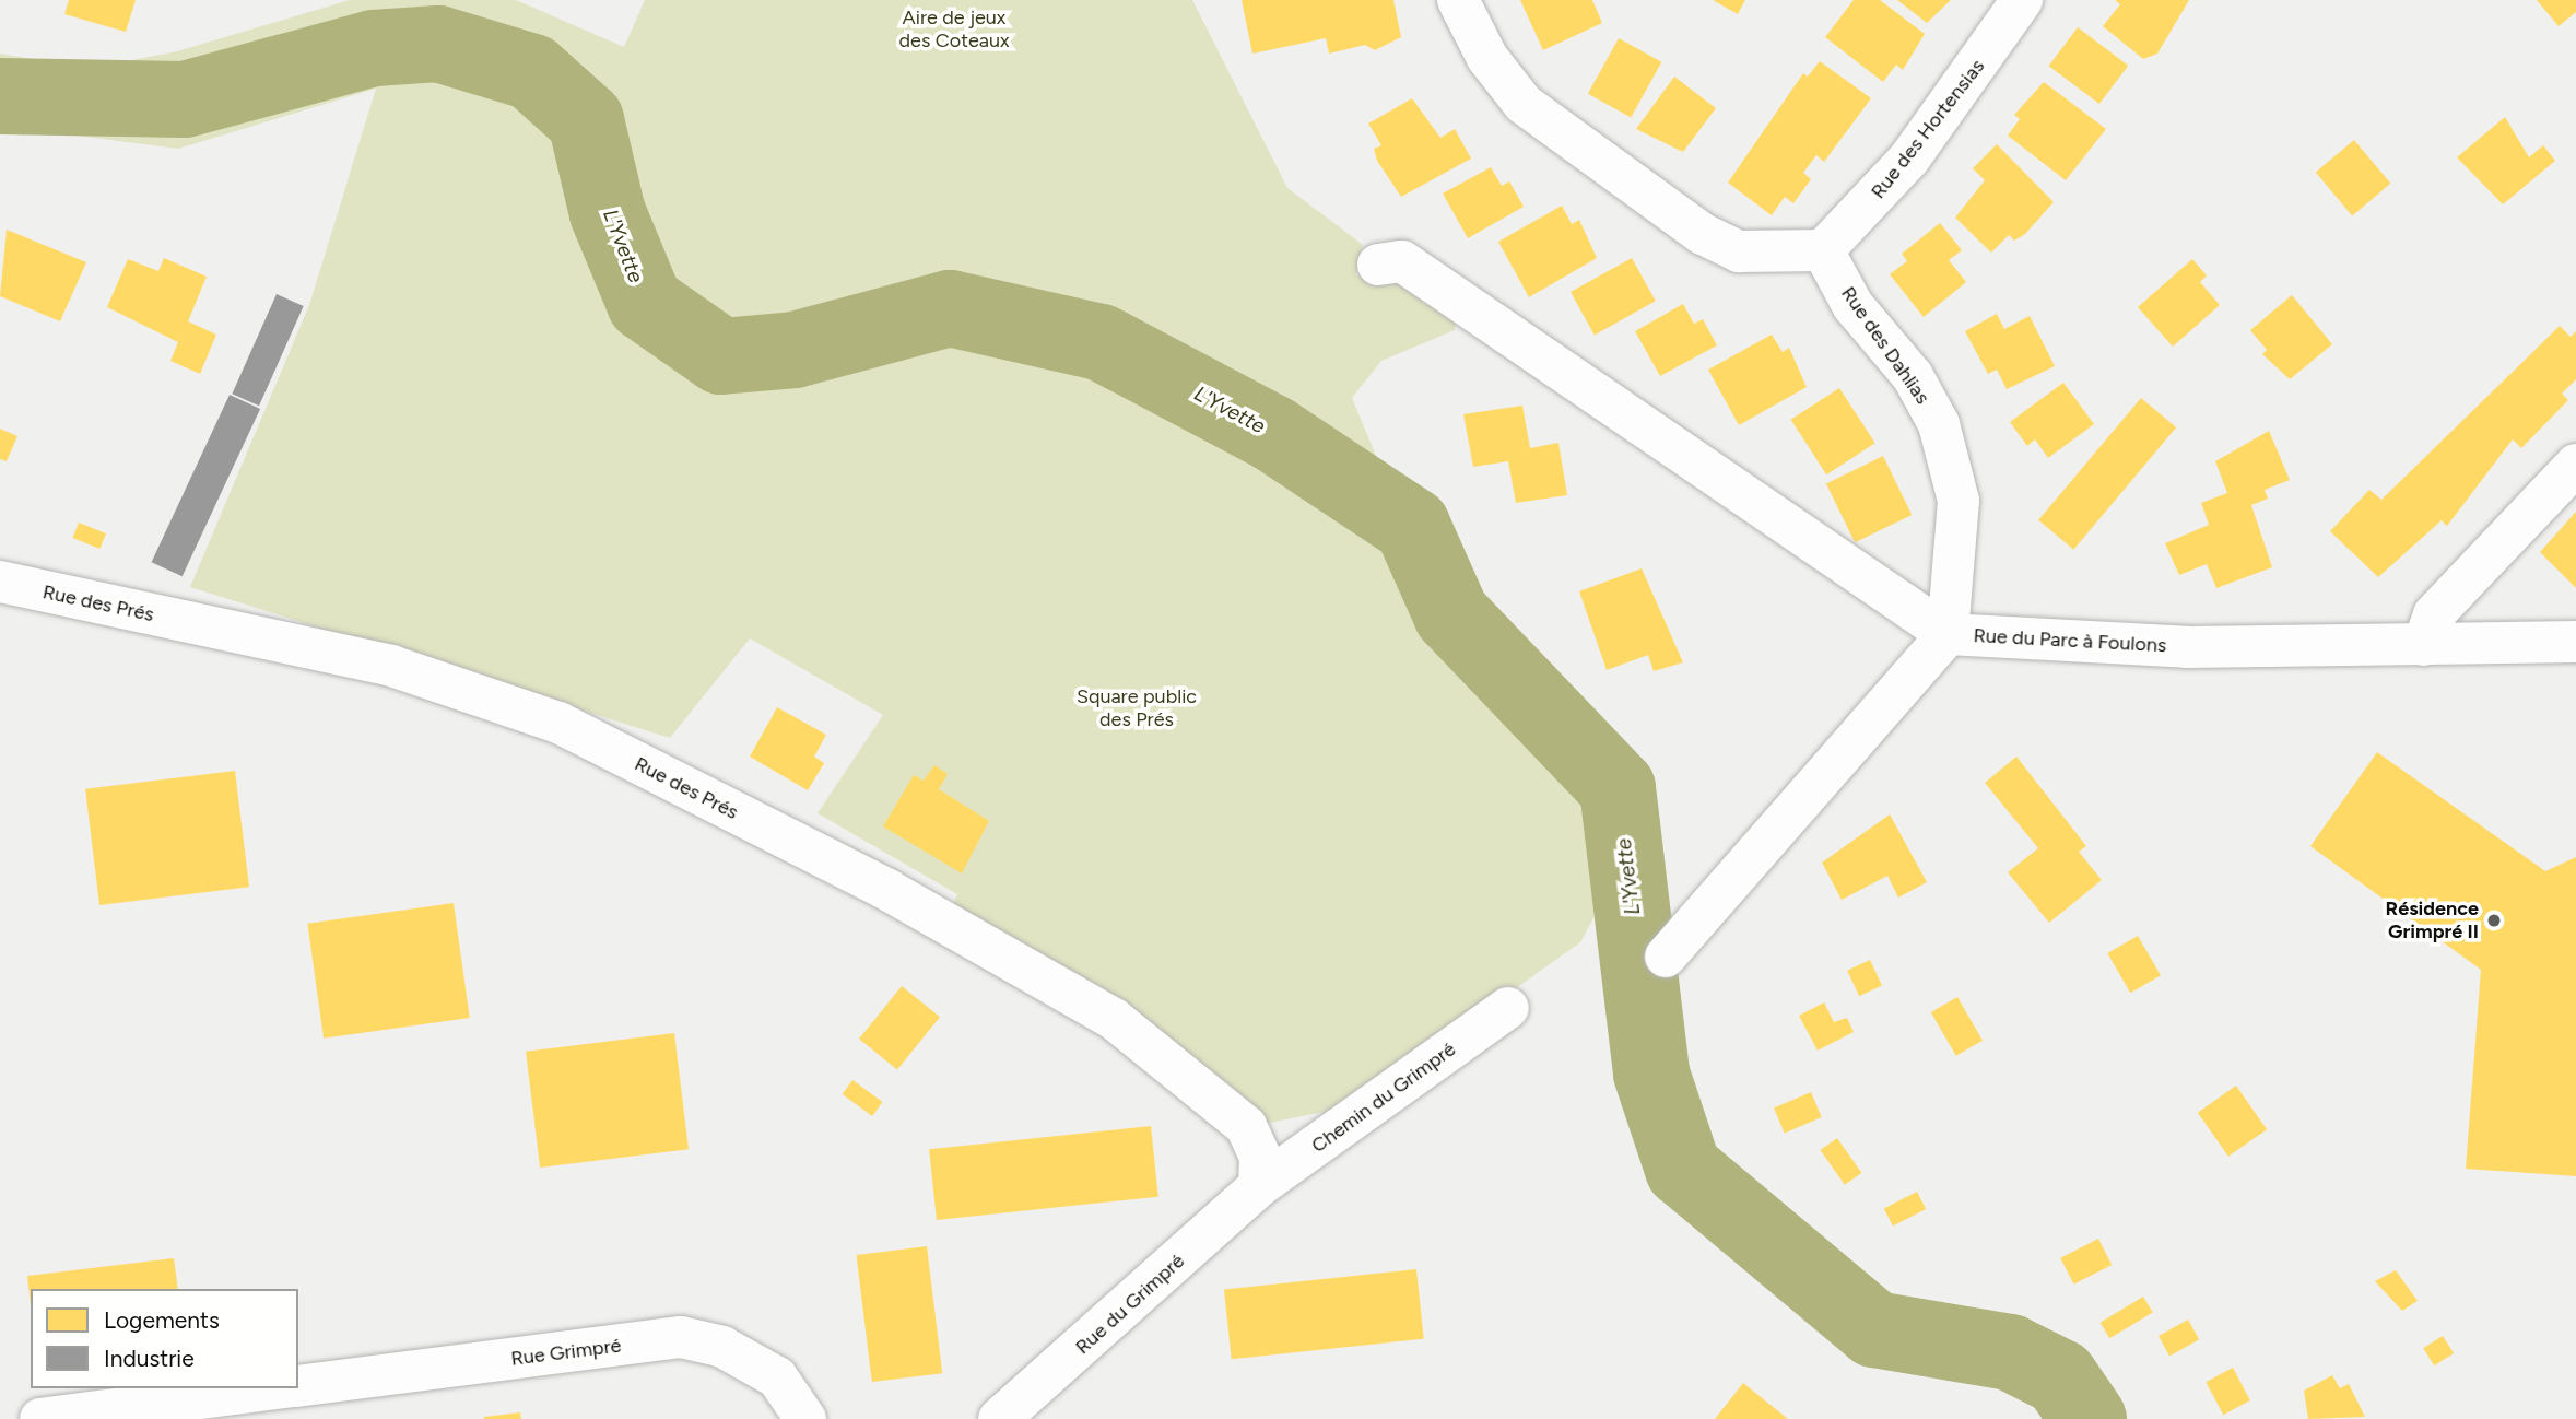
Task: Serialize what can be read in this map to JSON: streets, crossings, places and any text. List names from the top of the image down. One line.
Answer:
{"streets":{"street":["Rue des Hortensias","Rue des Dahlias","Rue des Prés","Rue du Parc à Foulons","Chemin du Grimpré","Rue du Grimpré","Rue Grimpré"]},"crossings":[["Rue des Hortensias","Rue des Dahlias"],["Rue des Dahlias","Rue du Parc à Foulons"],["Rue des Prés","Chemin du Grimpré"],["Rue des Prés","Rue du Grimpré"],["Chemin du Grimpré","Rue du Grimpré"]],"water":["L'Yvette"],"parks":["Aire de jeux des Coteaux","Square public des Prés"],"places":["Résidence Grimpré II"],"legend":["Logements","Industrie"]}
